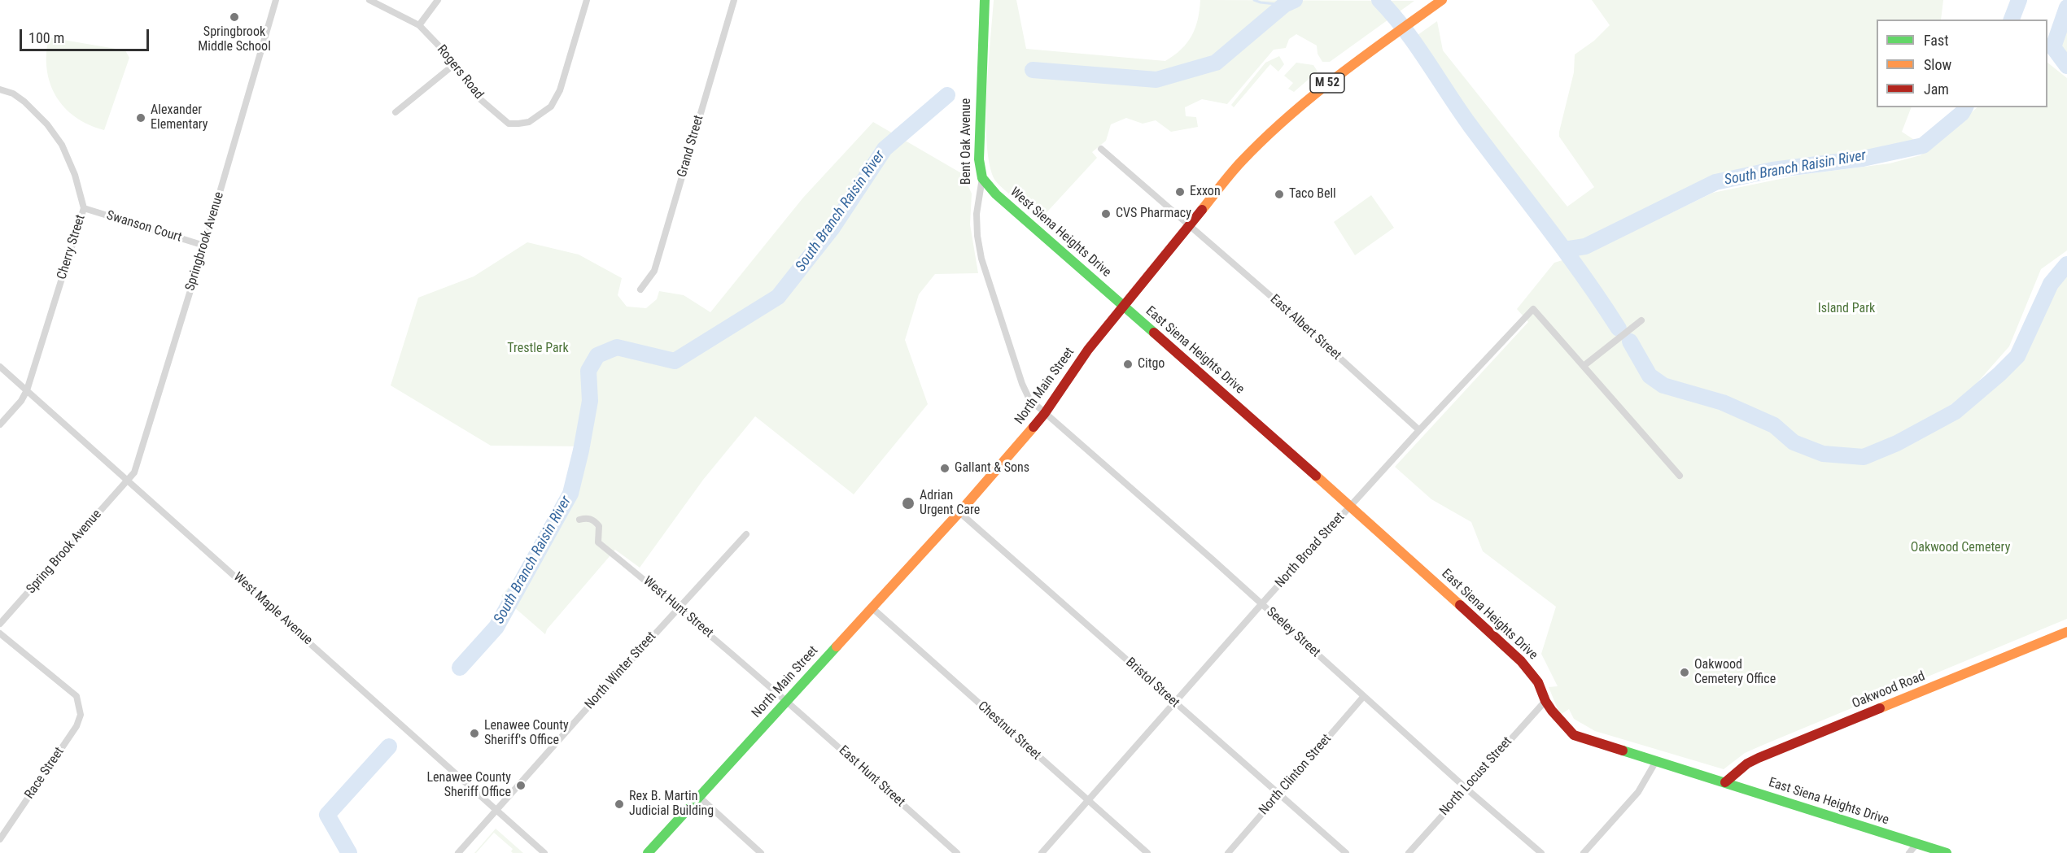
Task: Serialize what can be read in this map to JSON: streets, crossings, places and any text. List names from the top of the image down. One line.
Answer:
{"streets":{"street":["Rogers Road","M 52","Bent Oak Avenue","Grand Street","Swanson Court","West Siena Heights Drive","Springbrook Avenue","Cherry Street","East Albert Street","East Siena Heights Drive","North Main Street","North Broad Street","Spring Brook Avenue","West Hunt Street","West Maple Avenue","Seeley Street","North Winter Street","Bristol Street","Oakwood Road","Chestnut Street","Race Street","North Clinton Street","East Hunt Street","North Locust Street"]},"crossings":[["Bent Oak Avenue","West Siena Heights Drive"],["Bent Oak Avenue","North Main Street"],["Bent Oak Avenue","Seeley Street"],["Swanson Court","Springbrook Avenue"],["Swanson Court","Cherry Street"],["West Siena Heights Drive","East Siena Heights Drive"],["West Siena Heights Drive","North Main Street"],["Springbrook Avenue","Spring Brook Avenue"],["Springbrook Avenue","West Maple Avenue"],["Cherry Street","West Maple Avenue"],["East Albert Street","North Main Street"],["East Albert Street","North Broad Street"],["East Siena Heights Drive","North Main Street"],["East Siena Heights Drive","North Broad Street"],["East Siena Heights Drive","Oakwood Road"],["East Siena Heights Drive","North Locust Street"],["North Main Street","West Hunt Street"],["North Main Street","Seeley Street"],["North Main Street","Bristol Street"],["North Main Street","Chestnut Street"],["North Main Street","East Hunt Street"],["North Broad Street","Seeley Street"],["North Broad Street","Bristol Street"],["North Broad Street","Chestnut Street"],["Spring Brook Avenue","West Maple Avenue"],["West Hunt Street","North Winter Street"],["West Hunt Street","East Hunt Street"],["West Maple Avenue","North Winter Street"],["Seeley Street","North Clinton Street"],["Seeley Street","North Locust Street"],["Bristol Street","North Clinton Street"]],"water":["South Branch Raisin River"],"parks":["Island Park","Trestle Park","Oakwood Cemetery"],"places":["Springbrook Middle School","Alexander Elementary","Exxon","Taco Bell","CVS Pharmacy","Citgo","Gallant & Sons","Adrian Urgent Care","Oakwood Cemetery Office","Lenawee County Sheriff's Office","Lenawee County Sheriff Office","Rex B. Martin Judicial Building"],"legend":["Fast","Slow","Jam"],"scale_bar":"100 m"}
